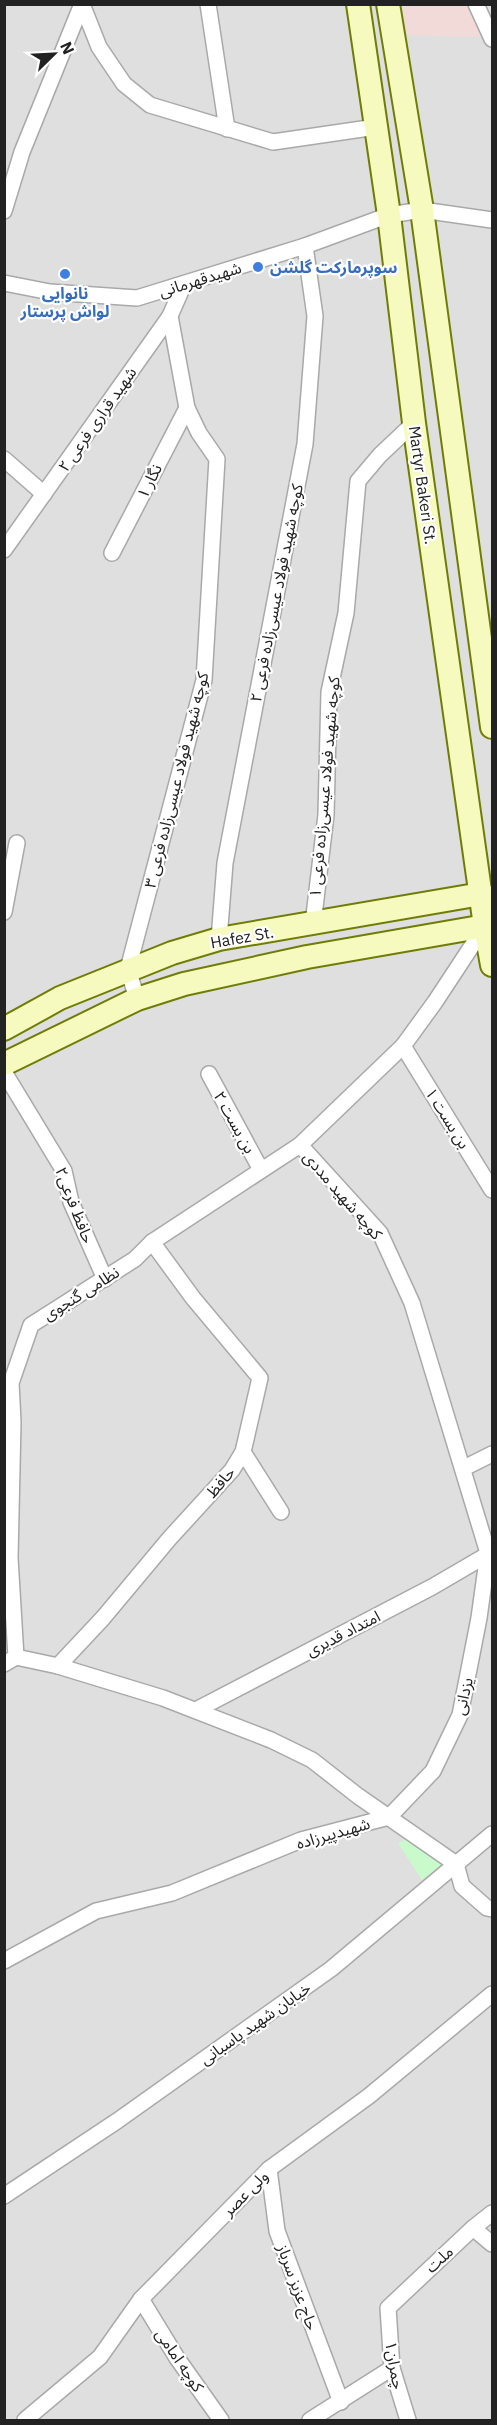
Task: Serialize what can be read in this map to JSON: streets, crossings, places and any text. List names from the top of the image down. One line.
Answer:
{"streets":{"main road":["Martyr Bakeri St.","Hafez St."],"street":["شهیدقهرمانی","شهید قراری فرعی ۲","نگار ۱","کوچه شهید فولاد عیسی‌زاده فرعی ۲","کوچه شهید فولاد عیسی‌زاده فرعی ۳","کوچه شهید فولاد عیسی‌زاده فرعی ۱","بن بست ۱","بن بست ۲","کوچه شهید مددی","حافظ فرعی۲","نظامی گنجوی","حافظ","امتداد قدیری","یزدانی","شهیدپیرزاده","خیابان شهید پاسبانی","ولی عصر","ملت","حاج عزیز سرباز","کوچه امامی","چمران۱"]},"crossings":[["شهیدقهرمانی","شهید قراری فرعی ۲"],["شهیدقهرمانی","Martyr Bakeri St."],["شهیدقهرمانی","کوچه شهید فولاد عیسی‌زاده فرعی ۲"],["شهید قراری فرعی ۲","کوچه شهید فولاد عیسی‌زاده فرعی ۳"],["نگار ۱","کوچه شهید فولاد عیسی‌زاده فرعی ۳"],["Martyr Bakeri St.","کوچه شهید فولاد عیسی‌زاده فرعی ۱"],["Martyr Bakeri St.","Hafez St."],["Martyr Bakeri St.","کوچه شهید مددی"],["کوچه شهید فولاد عیسی‌زاده فرعی ۲","Hafez St."],["کوچه شهید فولاد عیسی‌زاده فرعی ۳","Hafez St."],["کوچه شهید فولاد عیسی‌زاده فرعی ۱","Hafez St."],["Hafez St.","کوچه شهید مددی"],["بن بست ۱","کوچه شهید مددی"],["بن بست ۲","نظامی گنجوی"],["کوچه شهید مددی","نظامی گنجوی"],["کوچه شهید مددی","امتداد قدیری"],["کوچه شهید مددی","یزدانی"],["حافظ فرعی۲","نظامی گنجوی"],["نظامی گنجوی","حافظ"],["حافظ","شهیدپیرزاده"],["امتداد قدیری","یزدانی"],["امتداد قدیری","شهیدپیرزاده"],["یزدانی","شهیدپیرزاده"],["ولی عصر","حاج عزیز سرباز"],["ولی عصر","کوچه امامی"],["ملت","چمران۱"]],"places":["سوپرمارکت گلشن","نانوایی لواش پرستار"],"north":"top right"}
